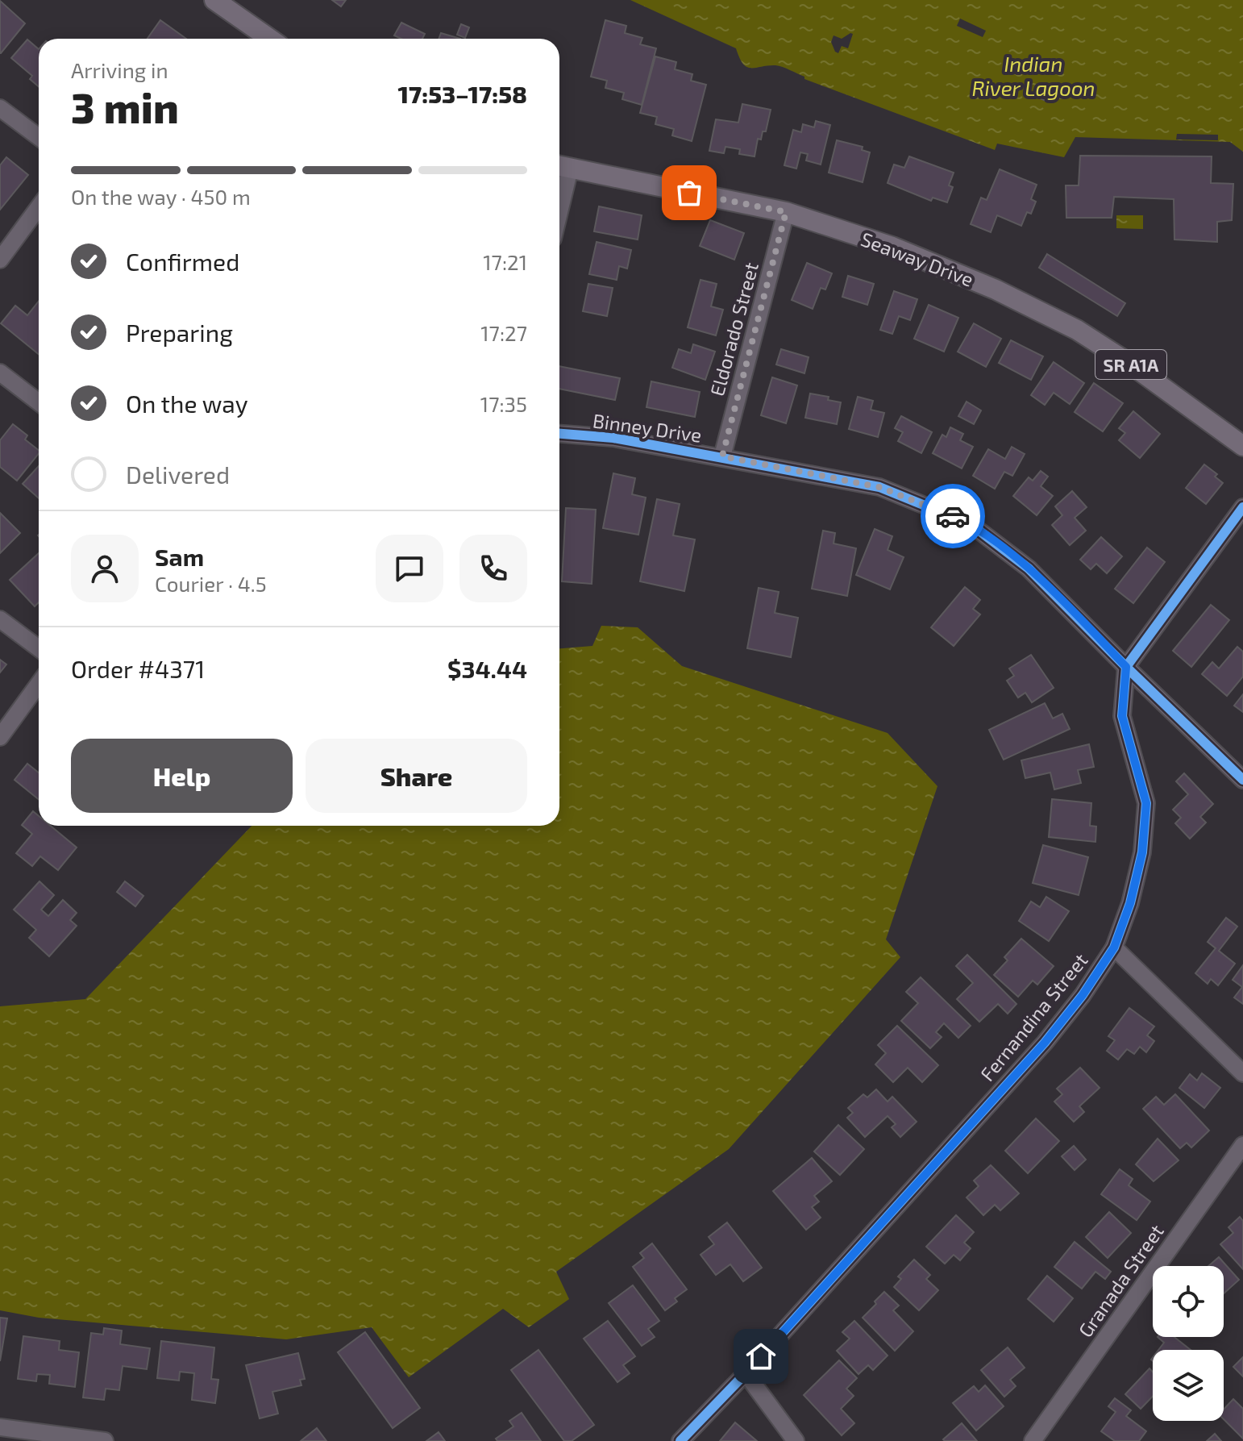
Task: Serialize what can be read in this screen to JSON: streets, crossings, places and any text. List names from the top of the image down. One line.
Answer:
{"streets":{"main road":["Seaway Drive","SR A1A"],"street":["Eldorado Street","Binney Drive","Fernandina Street","Granada Street"]},"crossings":[["Seaway Drive","Eldorado Street"],["Eldorado Street","Binney Drive"],["Binney Drive","Fernandina Street"]],"water":["Indian River Lagoon"],"page":{"heading":["3 min","Arriving in","17:53–17:58"],"panel":["Sam","Courier · 4.5","Order #4371","$34.44"],"bar":"On the way · 450 m","list":[["Confirmed","17:21"],["Preparing","17:27"],["On the way","17:35"],"Delivered"],"buttons":["Help","Share"]}}
